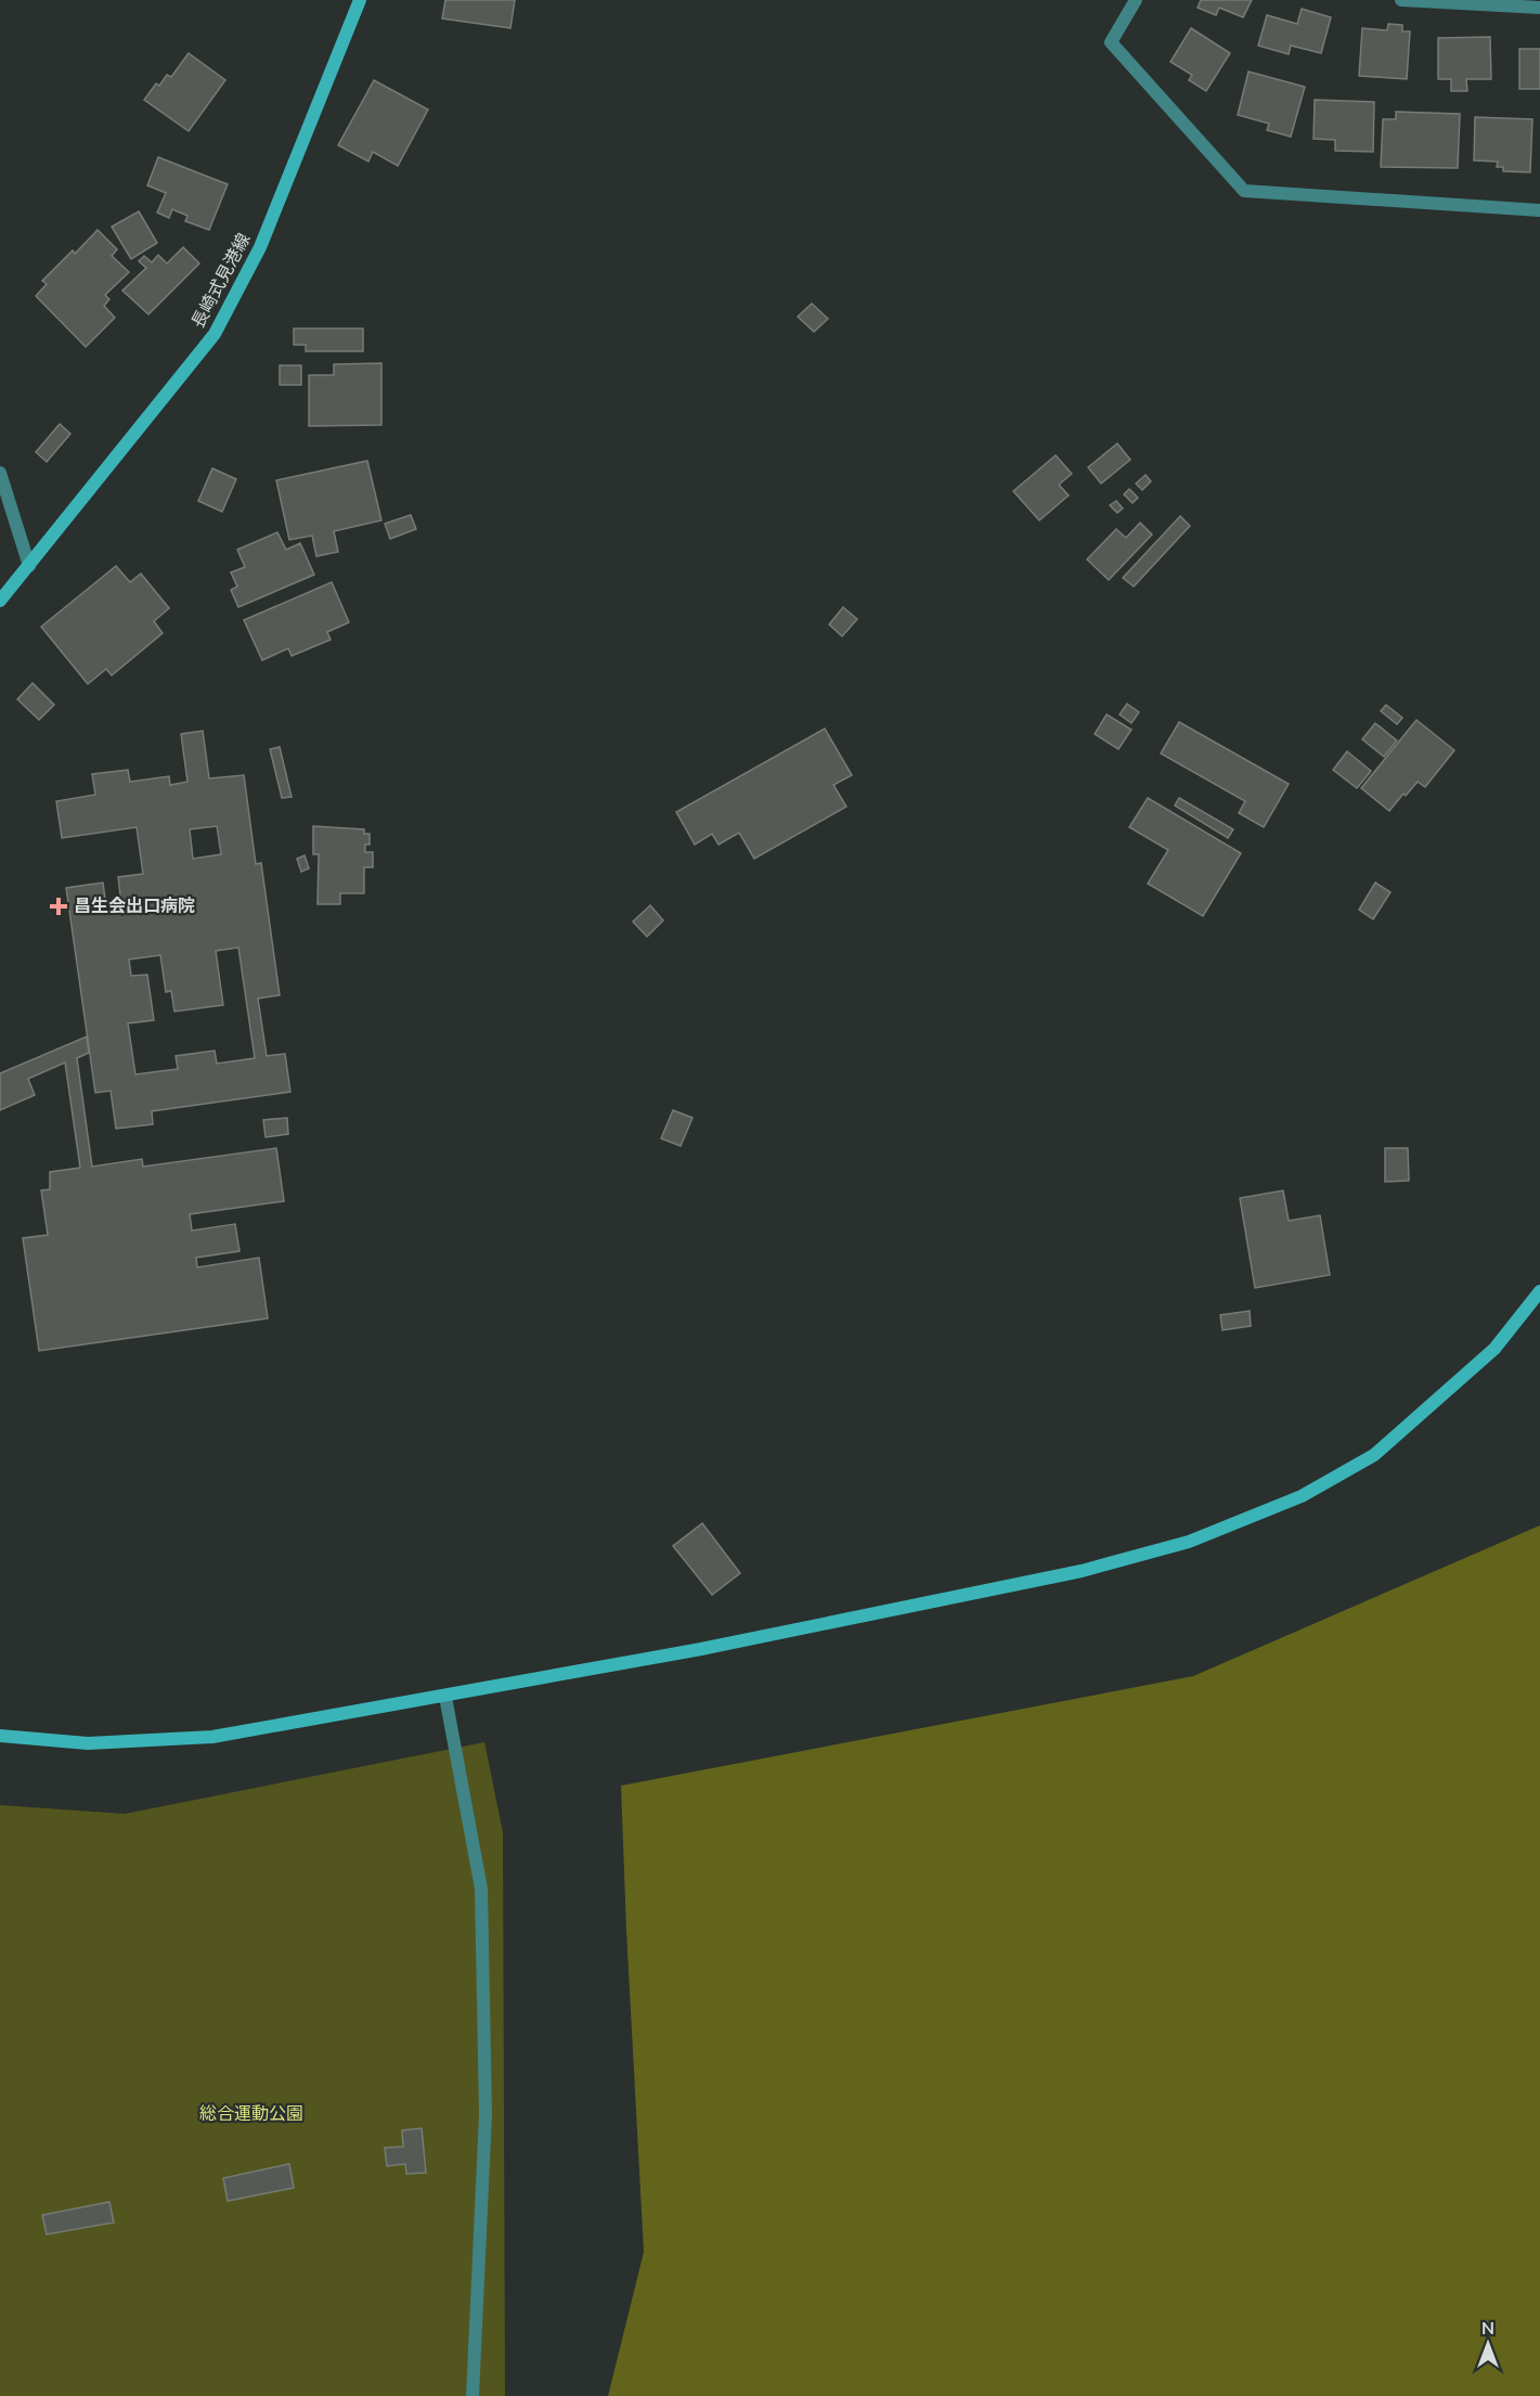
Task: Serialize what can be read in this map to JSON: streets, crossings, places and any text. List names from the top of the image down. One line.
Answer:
{"streets":{"street":["長崎式見港線"]},"parks":["総合運動公園"],"places":{"health":["昌生会出口病院"]},"north":"top"}
